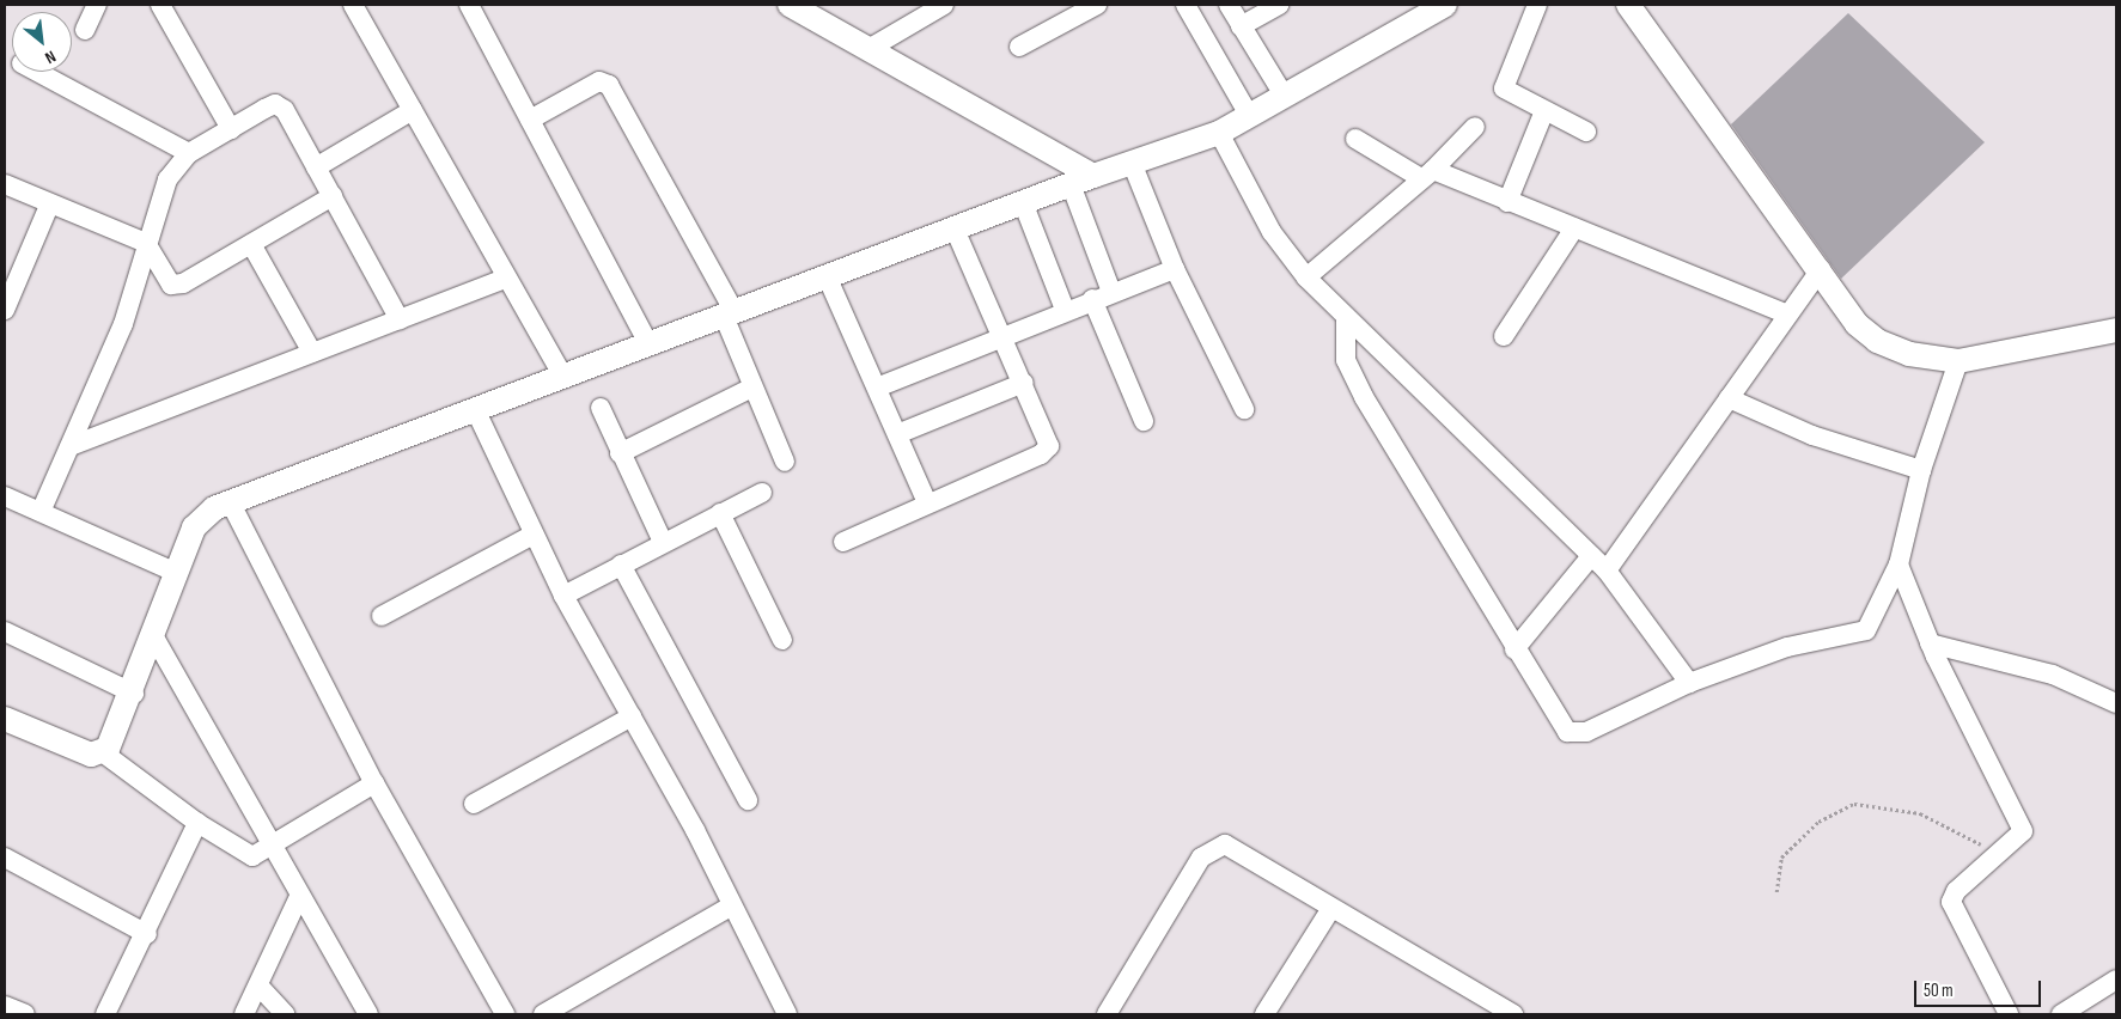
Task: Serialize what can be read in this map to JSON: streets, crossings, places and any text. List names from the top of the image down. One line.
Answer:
{"scale_bar":"50 m","north":"bottom right"}
